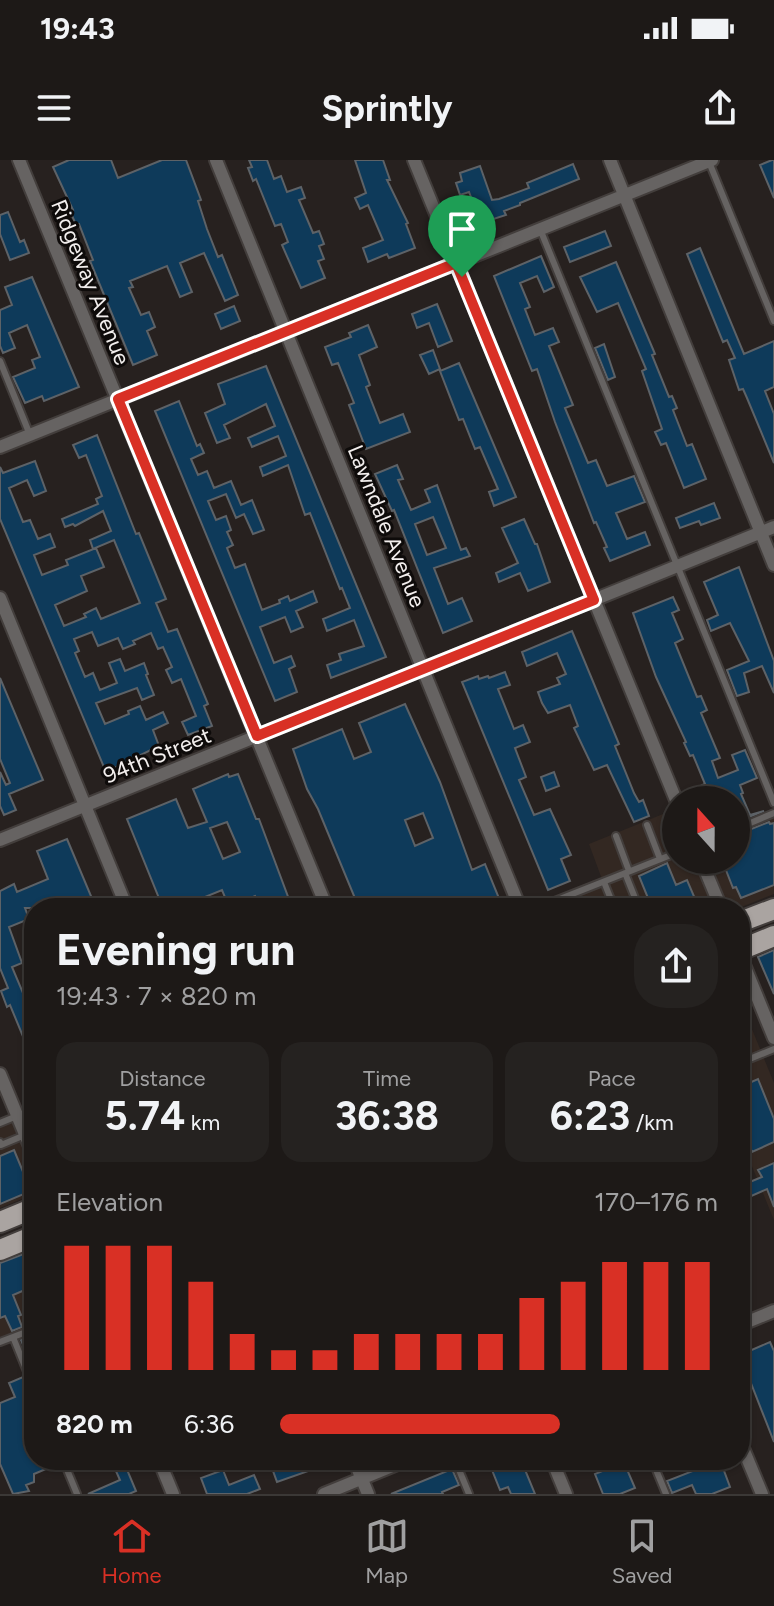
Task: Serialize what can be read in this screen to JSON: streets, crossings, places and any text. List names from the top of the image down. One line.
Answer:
{"streets":{"street":["Ridgeway Avenue","Lawndale Avenue","94th Street"]},"crossings":[["Ridgeway Avenue","94th Street"],["Lawndale Avenue","94th Street"]],"north":"top","page":{"status":"19:43","header":"Sprintly","heading":["Evening run","19:43 · 7 × 820 m"],"stats":[["Distance","5.74 km"],["Time","36:38"],["Pace","6:23 /km"]],"chart":["Elevation","170–176 m"],"list":[{"name":"820 m","note":"6:36"}],"tabs":["Home","Map","Saved"]}}
